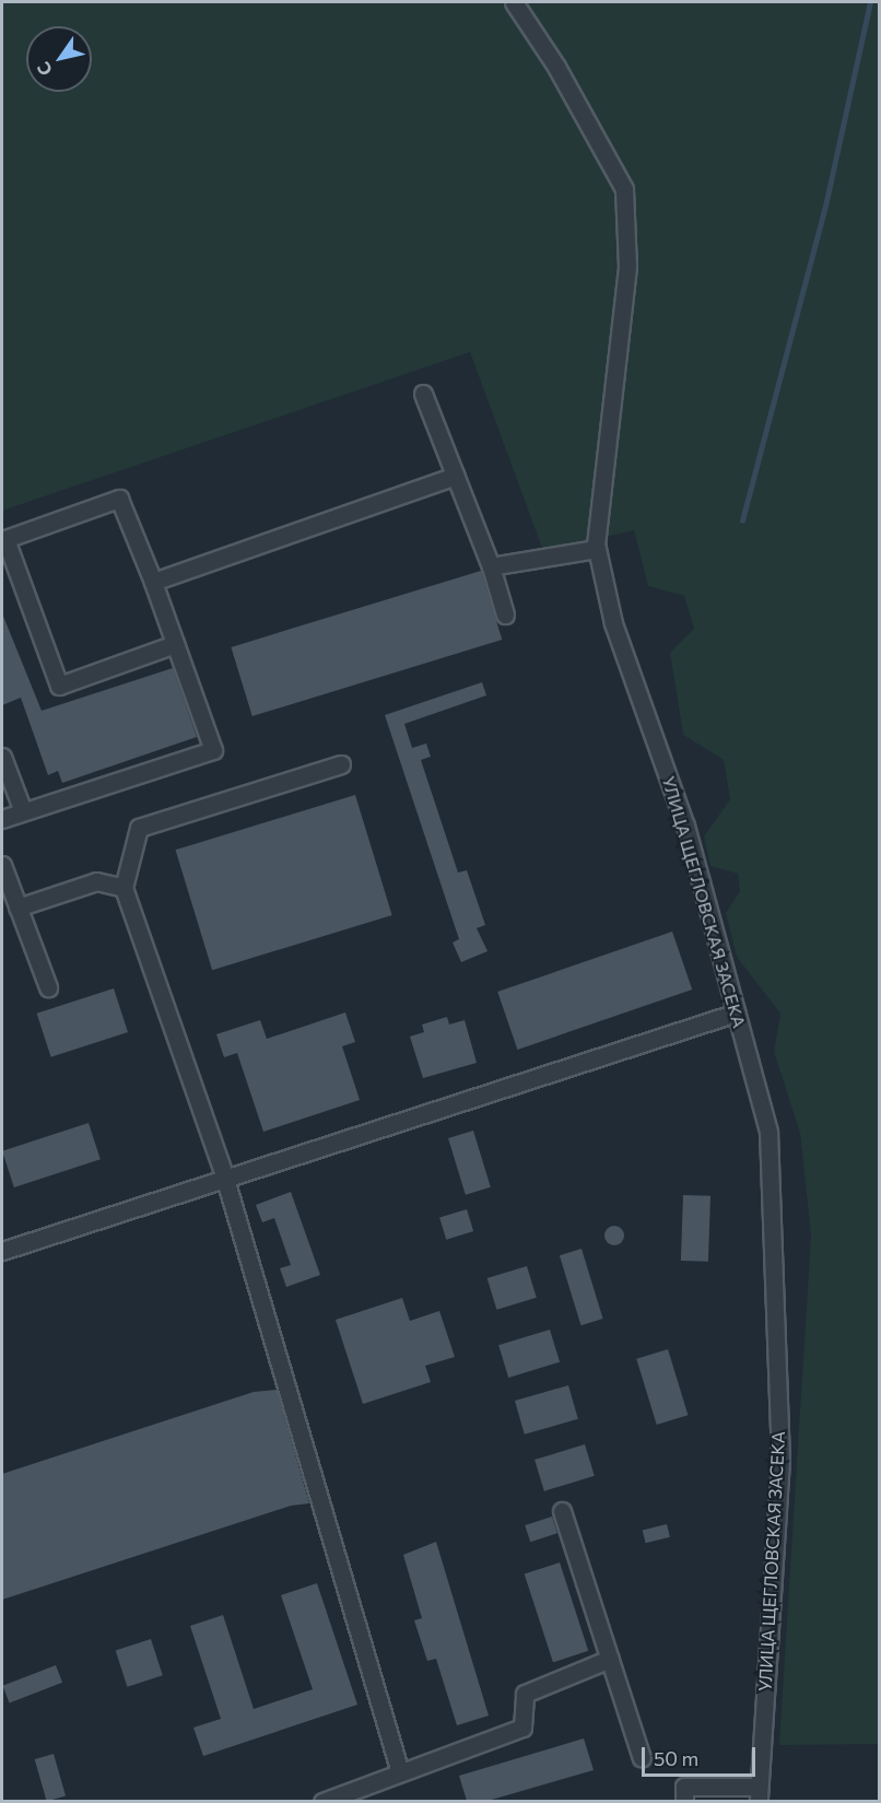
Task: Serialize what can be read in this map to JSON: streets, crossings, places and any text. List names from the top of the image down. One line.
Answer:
{"streets":{"street":["УЛИЦА ЩЕГЛОВСКАЯ ЗАСЕКА"]},"scale_bar":"50 m","north":"bottom left"}
